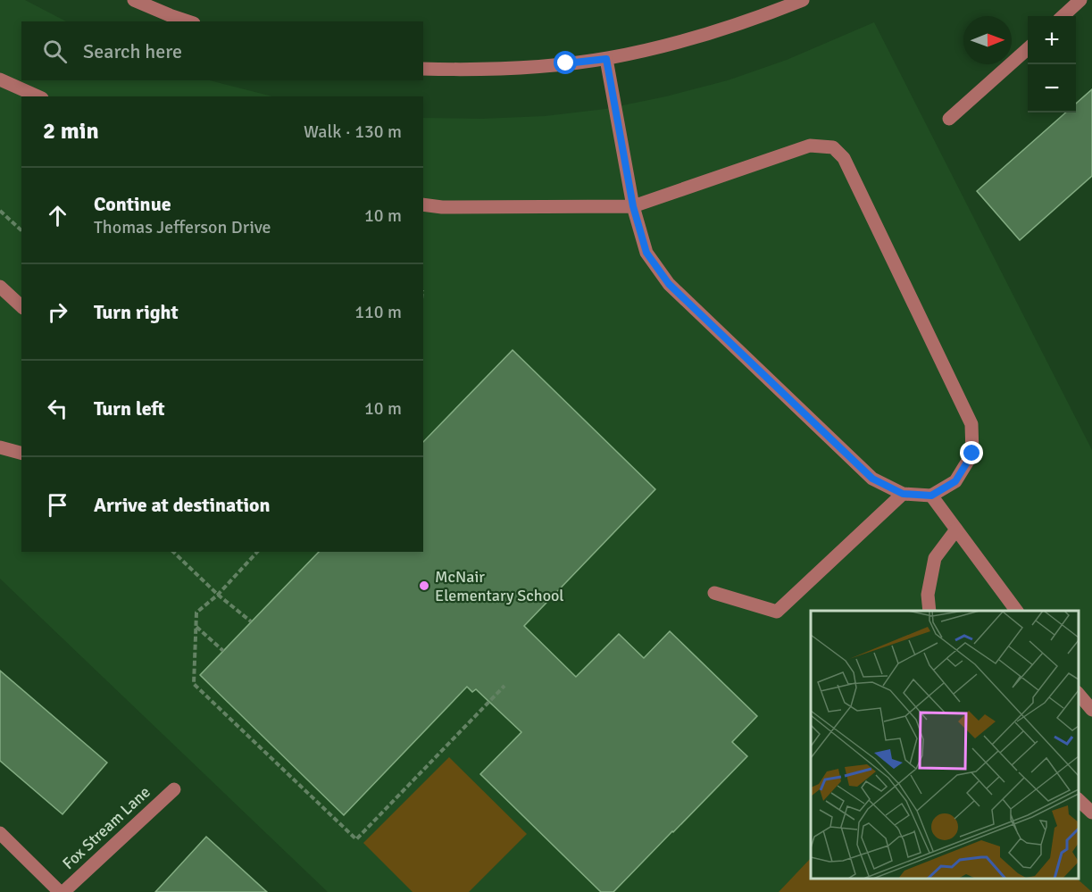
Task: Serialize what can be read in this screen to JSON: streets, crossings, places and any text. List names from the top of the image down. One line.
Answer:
{"streets":{"street":["Fox Stream Lane"]},"places":["McNair Elementary School"],"north":"right","page":{"map_buttons":["+","−"],"search":"Search here","heading":["2 min","Walk · 130 m"],"list":[["Continue","Thomas Jefferson Drive","10 m"],["Turn right","110 m"],["Turn left","10 m"],"Arrive at destination"]}}
